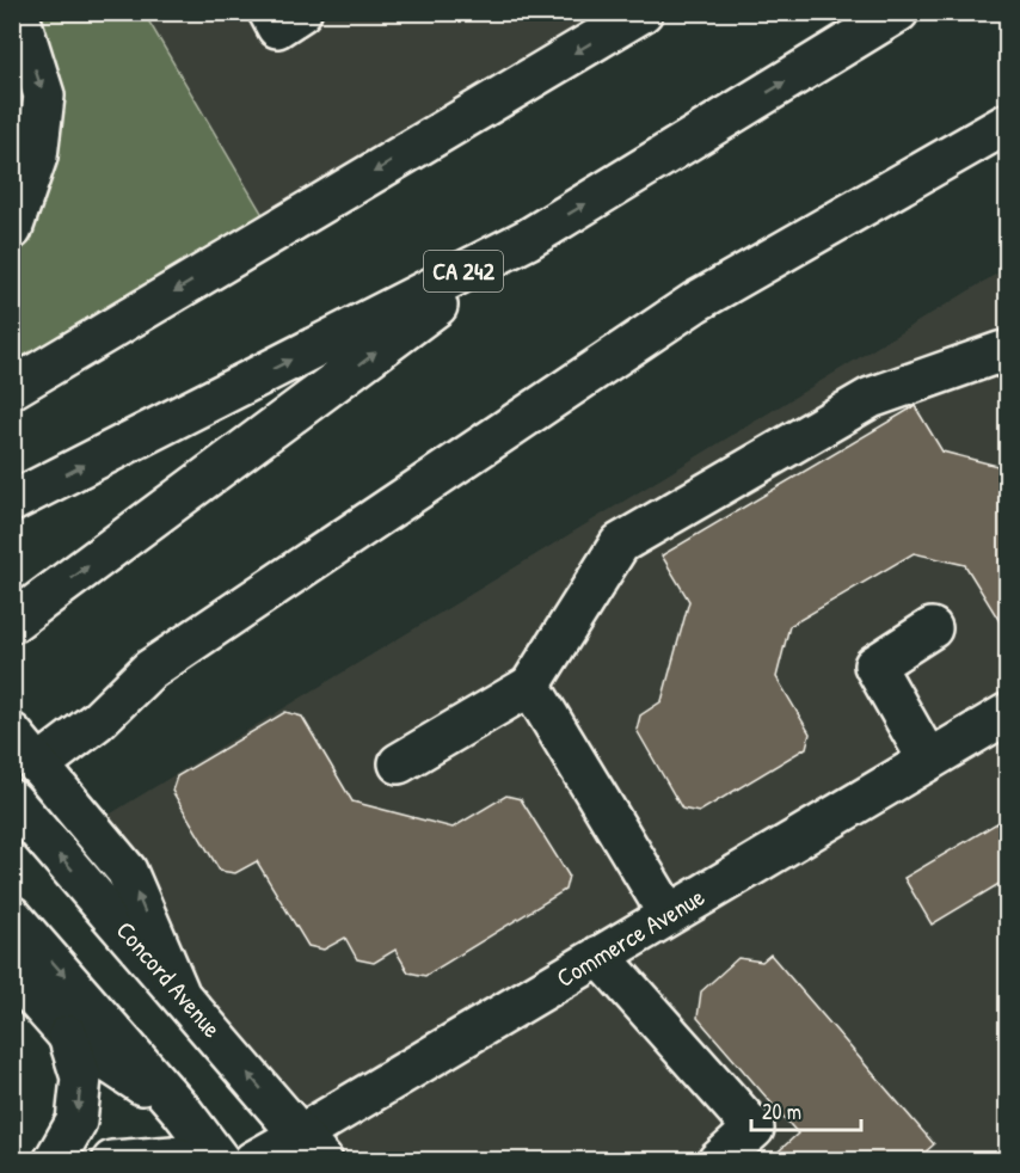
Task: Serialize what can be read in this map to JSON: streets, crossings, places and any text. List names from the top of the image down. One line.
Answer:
{"streets":{"main road":["CA 242","Commerce Avenue","Concord Avenue"]},"crossings":[["Commerce Avenue","Concord Avenue"]],"scale_bar":"20 m"}
